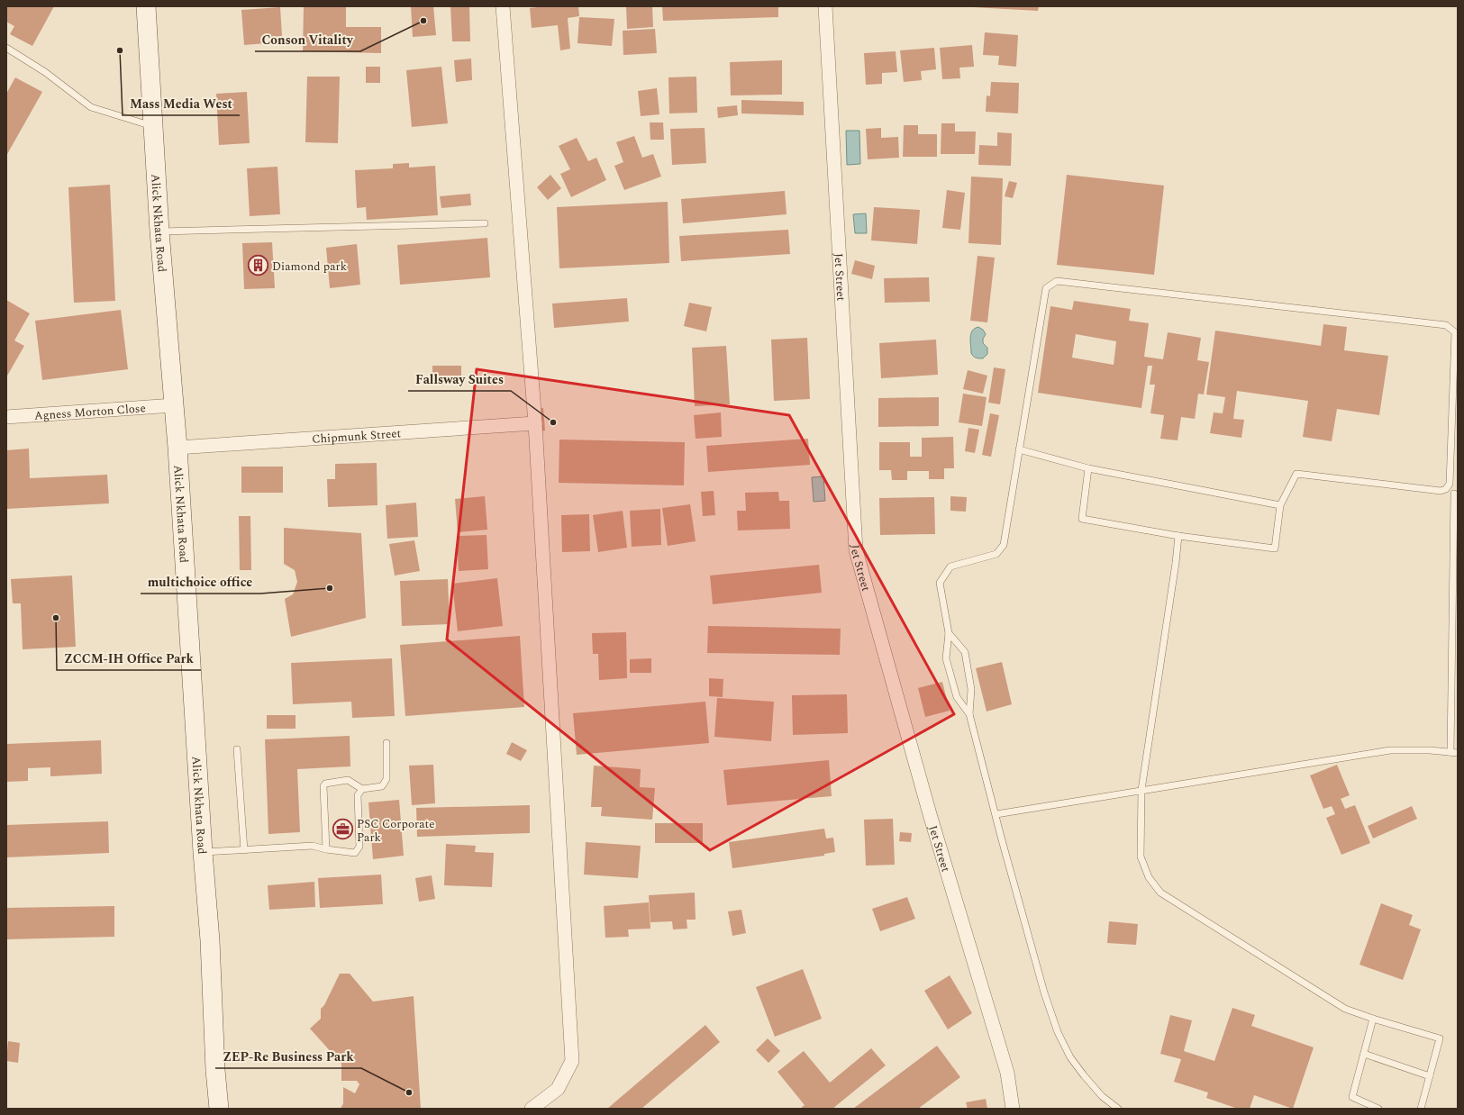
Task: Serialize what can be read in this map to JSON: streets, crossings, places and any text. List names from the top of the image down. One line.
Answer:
{"streets":{"main road":["Alick Nkhata Road"],"street":["Jet Street","Agness Morton Close","Chipmunk Street"]},"crossings":[["Alick Nkhata Road","Agness Morton Close"],["Alick Nkhata Road","Chipmunk Street"]],"places":{"other":["Conson Vitality","Mass Media West","Fallsway Suites","multichoice office","ZCCM-IH Office Park","ZEP-Re Business Park"],"building":["Diamond park"],"office":["PSC Corporate Park"]}}
